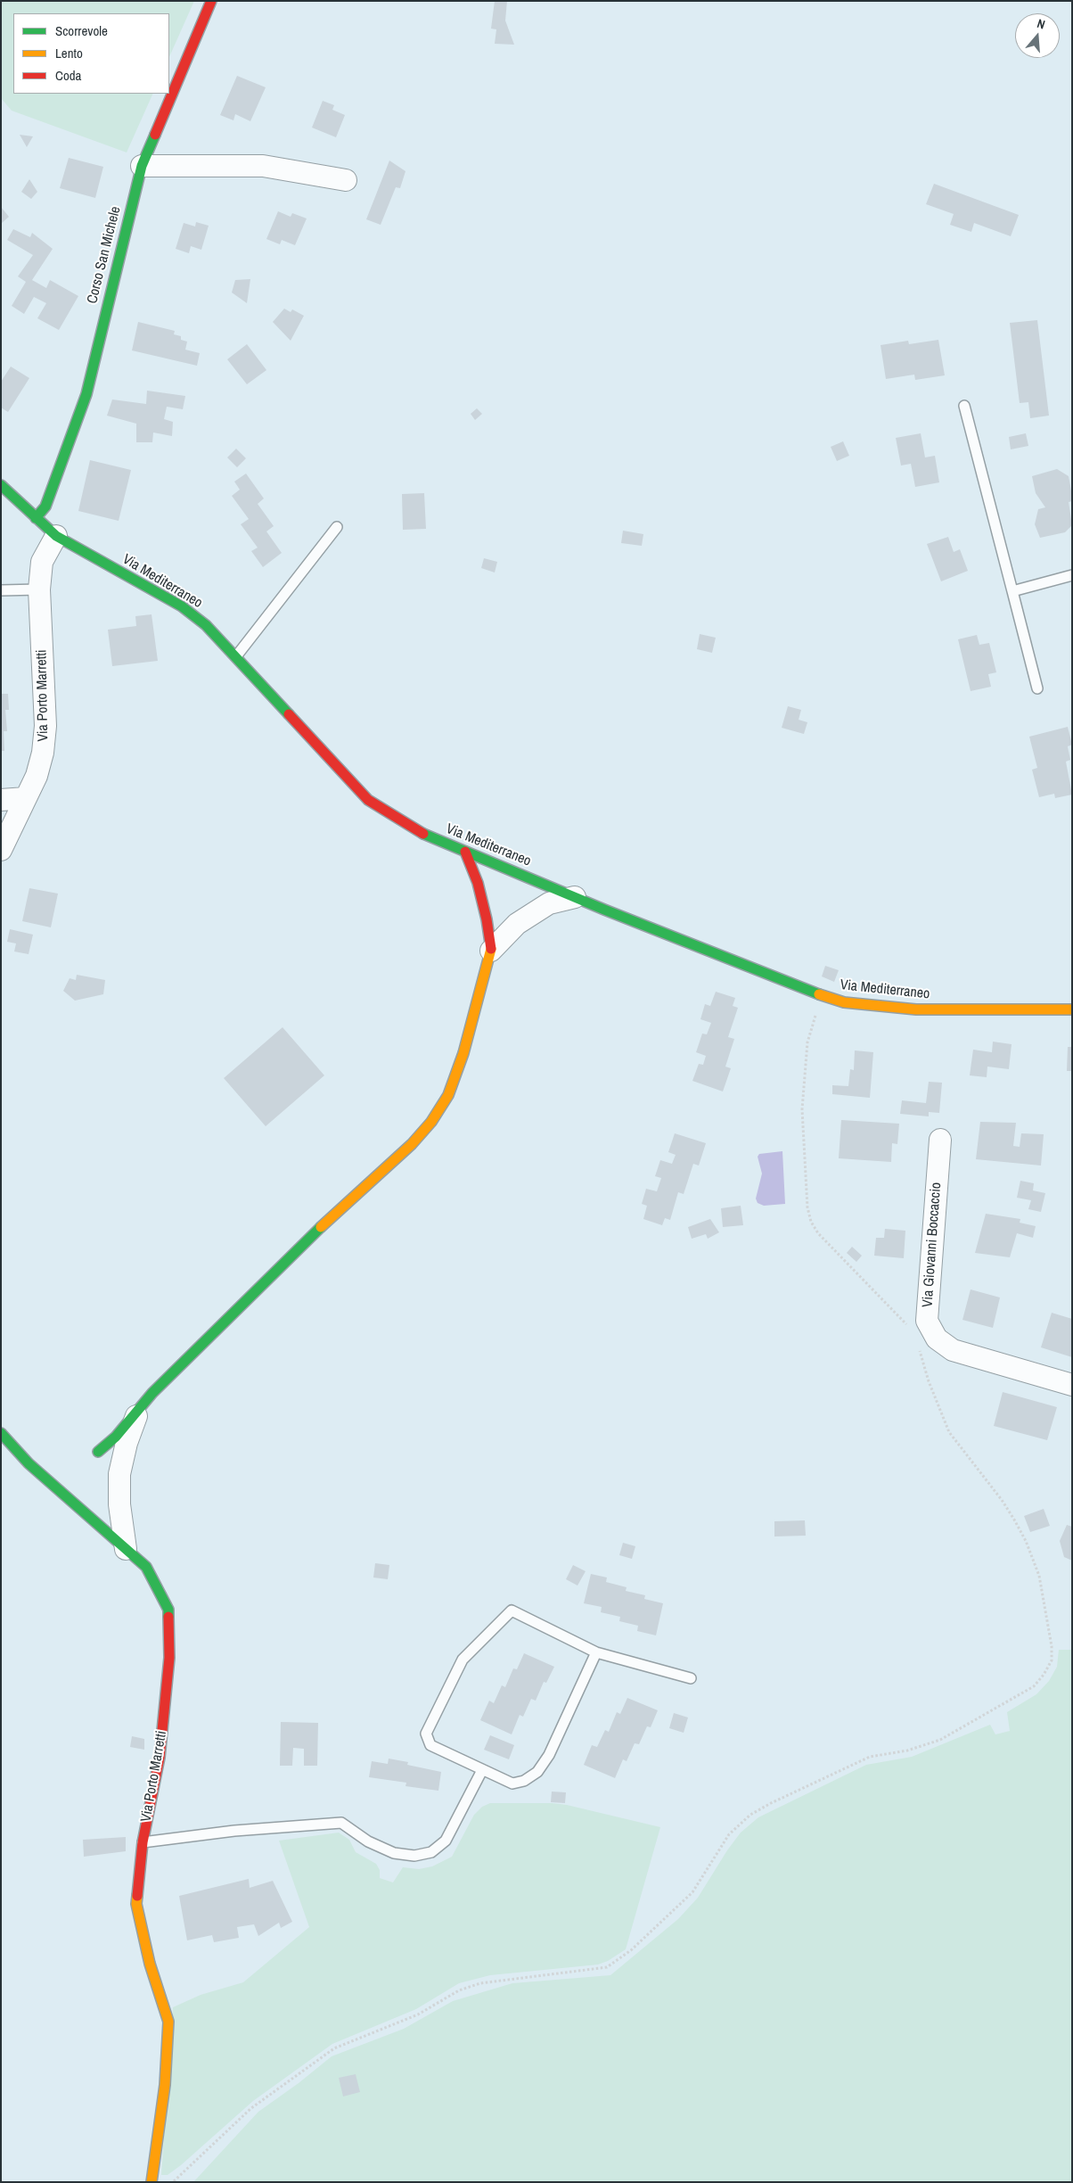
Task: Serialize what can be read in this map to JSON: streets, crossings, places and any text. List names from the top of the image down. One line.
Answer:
{"streets":{"street":["Corso San Michele","Via Mediterraneo","Via Porto Marretti","Via Giovanni Boccaccio"]},"crossings":[["Corso San Michele","Via Mediterraneo"],["Via Mediterraneo","Via Porto Marretti"]],"legend":["Scorrevole","Lento","Coda"],"north":"top"}
